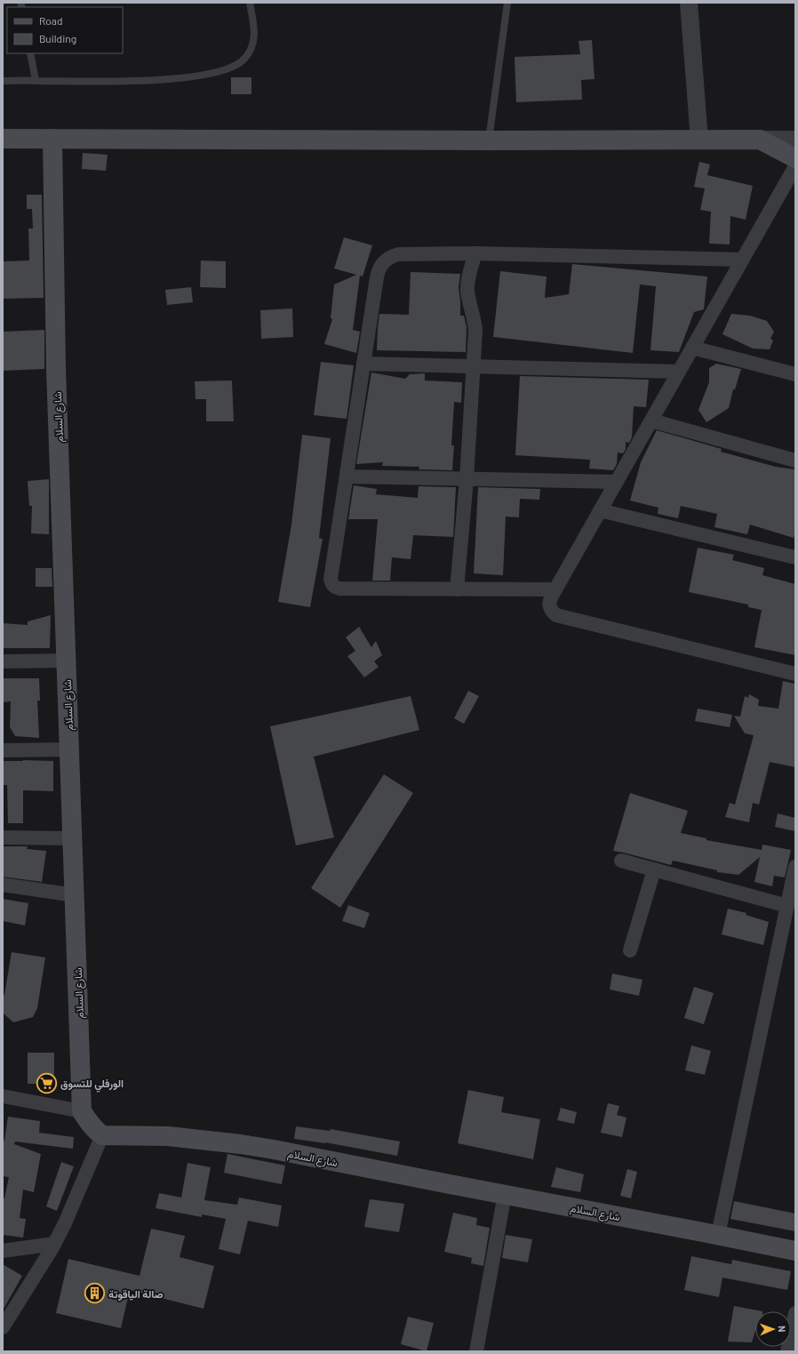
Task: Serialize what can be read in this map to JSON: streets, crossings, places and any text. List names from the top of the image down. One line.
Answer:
{"streets":{"main road":["شارع السلام"]},"places":{"supermarket":["الورفلي للتسوق"],"building":["صالة الياقوتة"]},"legend":["Road","Building"],"north":"right"}
